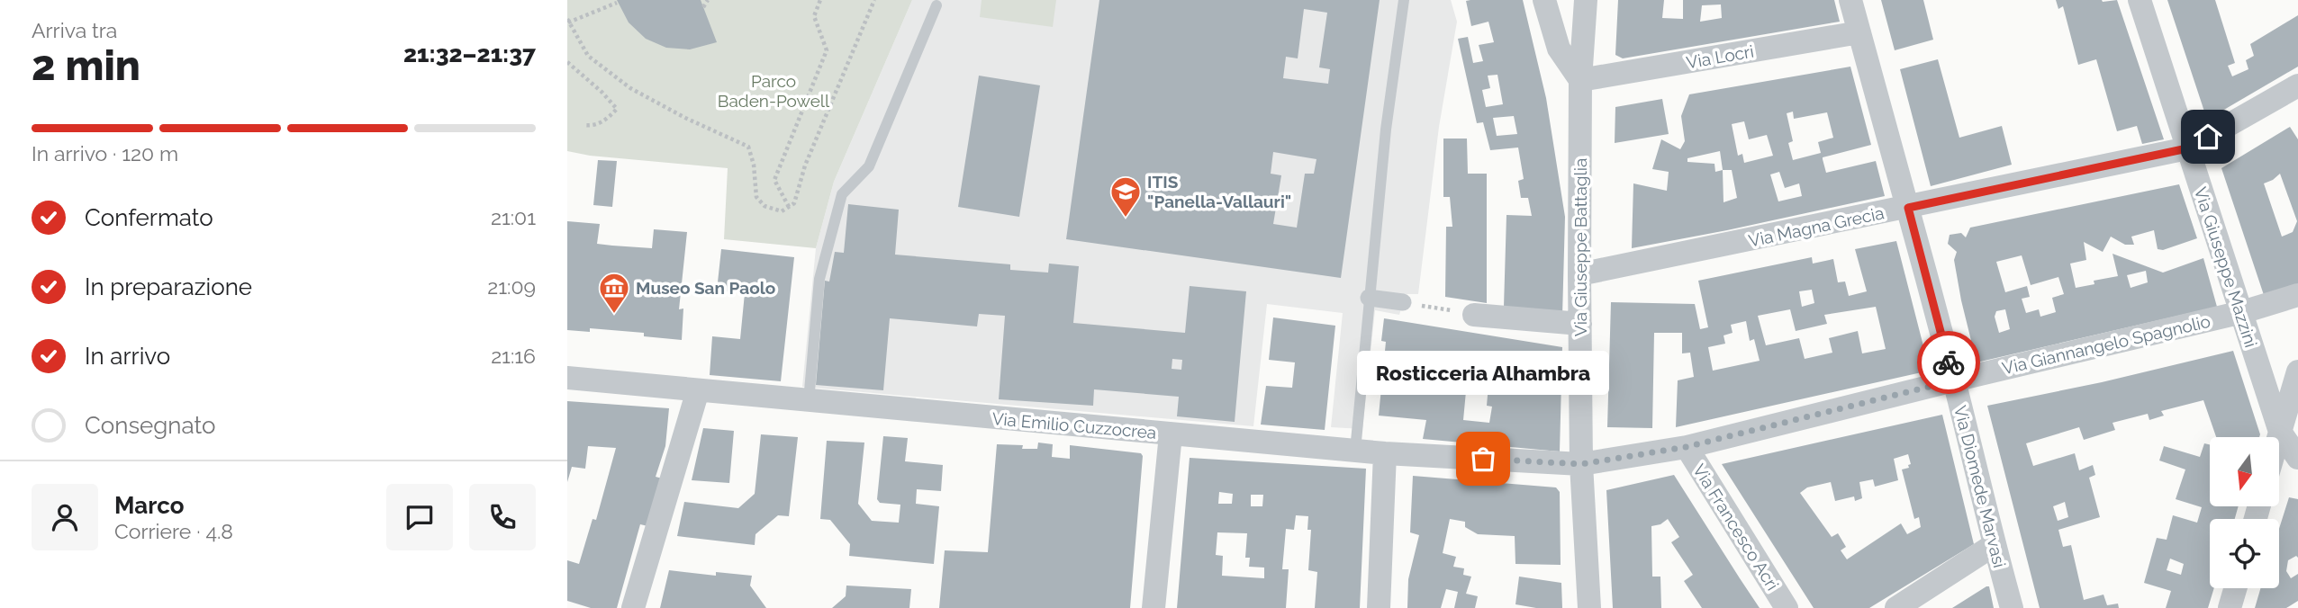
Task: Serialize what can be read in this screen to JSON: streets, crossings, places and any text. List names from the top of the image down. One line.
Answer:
{"streets":{"street":["Via Locri","Via Magna Grecia","Via Giuseppe Battaglia","Via Giuseppe Mazzini","Via Giannangelo Spagnolio","Via Emilio Cuzzocrea","Via Diomede Marvasi","Via Francesco Acri"]},"crossings":[["Via Locri","Via Giuseppe Battaglia"],["Via Locri","Via Diomede Marvasi"],["Via Magna Grecia","Via Giuseppe Battaglia"],["Via Magna Grecia","Via Giuseppe Mazzini"],["Via Magna Grecia","Via Diomede Marvasi"],["Via Giuseppe Battaglia","Via Giannangelo Spagnolio"],["Via Giuseppe Battaglia","Via Emilio Cuzzocrea"],["Via Giuseppe Mazzini","Via Giannangelo Spagnolio"],["Via Giannangelo Spagnolio","Via Emilio Cuzzocrea"],["Via Giannangelo Spagnolio","Via Diomede Marvasi"],["Via Giannangelo Spagnolio","Via Francesco Acri"]],"parks":["Parco Baden-Powell"],"places":{"school or university":["ITIS \"Panella-Vallauri\""],"museum":["Museo San Paolo"],"other":["Rosticceria Alhambra"]},"north":"bottom","page":{"heading":["2 min","Arriva tra","21:32–21:37"],"panel":["Marco","Corriere · 4.8"],"bar":"In arrivo · 120 m","list":[["Confermato","21:01"],["In preparazione","21:09"],["In arrivo","21:16"],"Consegnato"],"bubble":"Rosticceria Alhambra"}}
